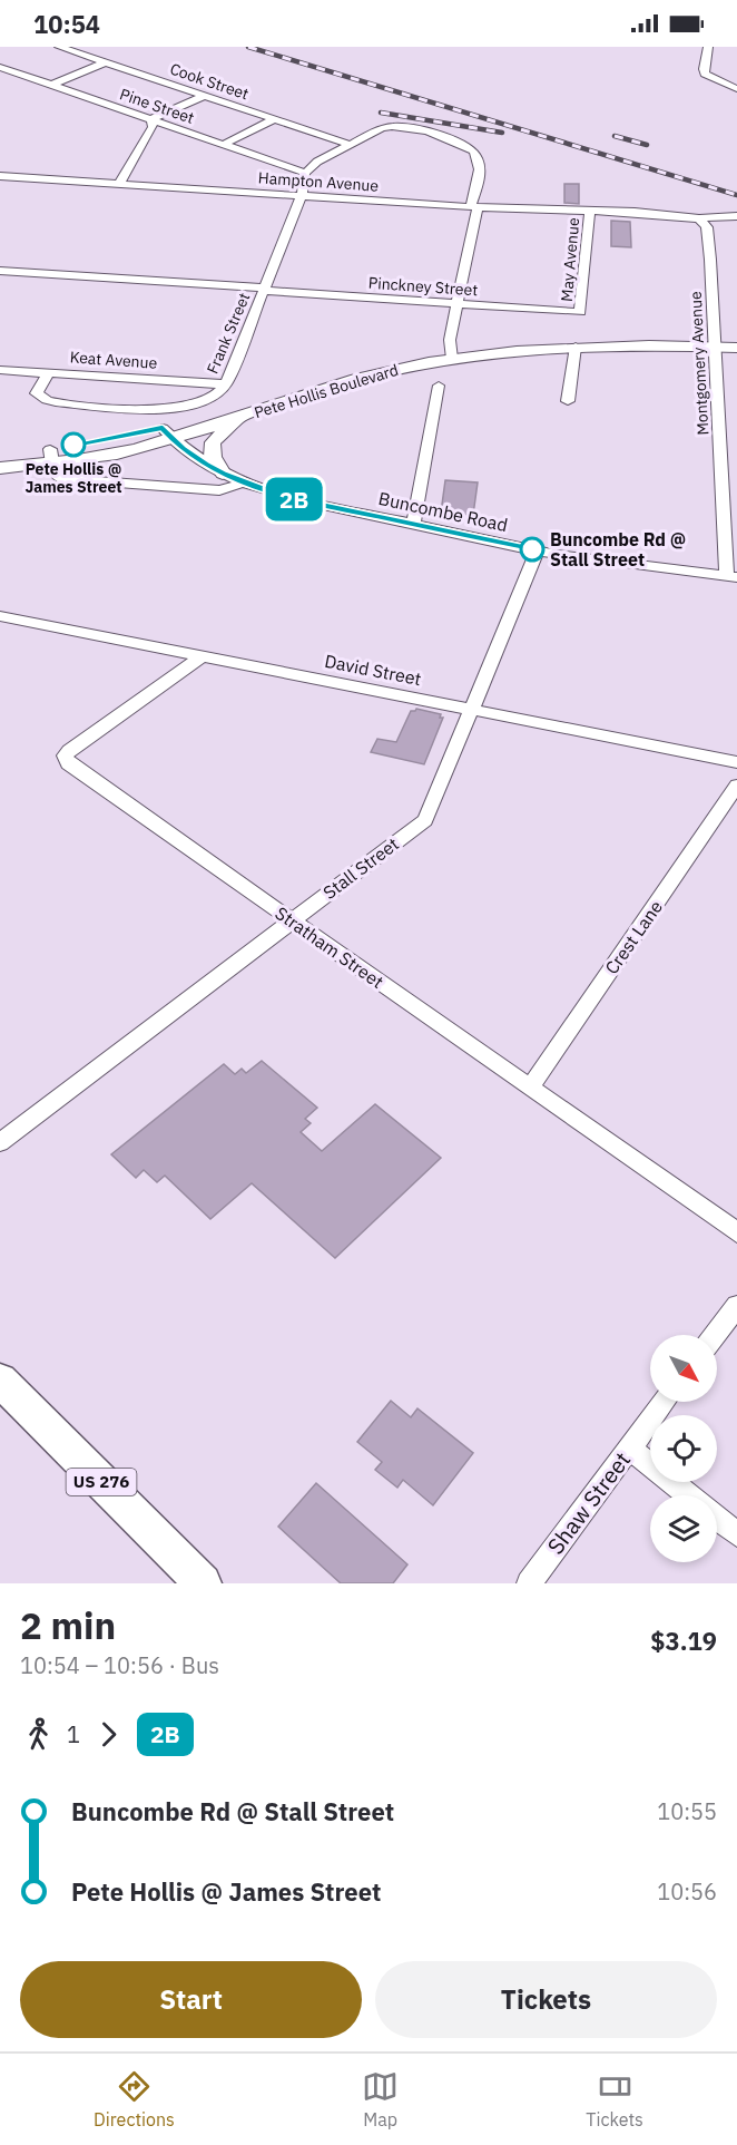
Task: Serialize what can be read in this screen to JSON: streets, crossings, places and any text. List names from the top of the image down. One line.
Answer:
{"streets":{"highway":["US 276"],"main road":["Pete Hollis Boulevard"],"street":["Cook Street","Pine Street","Hampton Avenue","May Avenue","Pinckney Street","Frank Street","Keat Avenue","Montgomery Avenue","Buncombe Road","David Street","Stall Street","Crest Lane","Stratham Street","Shaw Street"]},"crossings":[["Pine Street","Frank Street"],["Hampton Avenue","May Avenue"],["Hampton Avenue","Frank Street"],["Hampton Avenue","Montgomery Avenue"],["May Avenue","Pinckney Street"],["Pinckney Street","Frank Street"],["Frank Street","Keat Avenue"],["Montgomery Avenue","Pete Hollis Boulevard"],["Montgomery Avenue","Buncombe Road"],["Pete Hollis Boulevard","Buncombe Road"],["Buncombe Road","Stall Street"],["David Street","Stall Street"],["David Street","Stratham Street"],["Stall Street","Stratham Street"],["Crest Lane","Stratham Street"]],"places":["Pete Hollis @ James Street","Buncombe Rd @ Stall Street"],"lines":["bus line 2B"],"north":"bottom right","page":{"status":"10:54","on_map":"2B","heading":["2 min","10:54 – 10:56 · Bus","$3.19"],"legs":["1","2B"],"list":[{"name":"Buncombe Rd @ Stall Street","value":"10:55"},{"name":"Pete Hollis @ James Street","value":"10:56"}],"buttons":["Start","Tickets"],"tabs":["Directions","Map","Tickets"]}}
